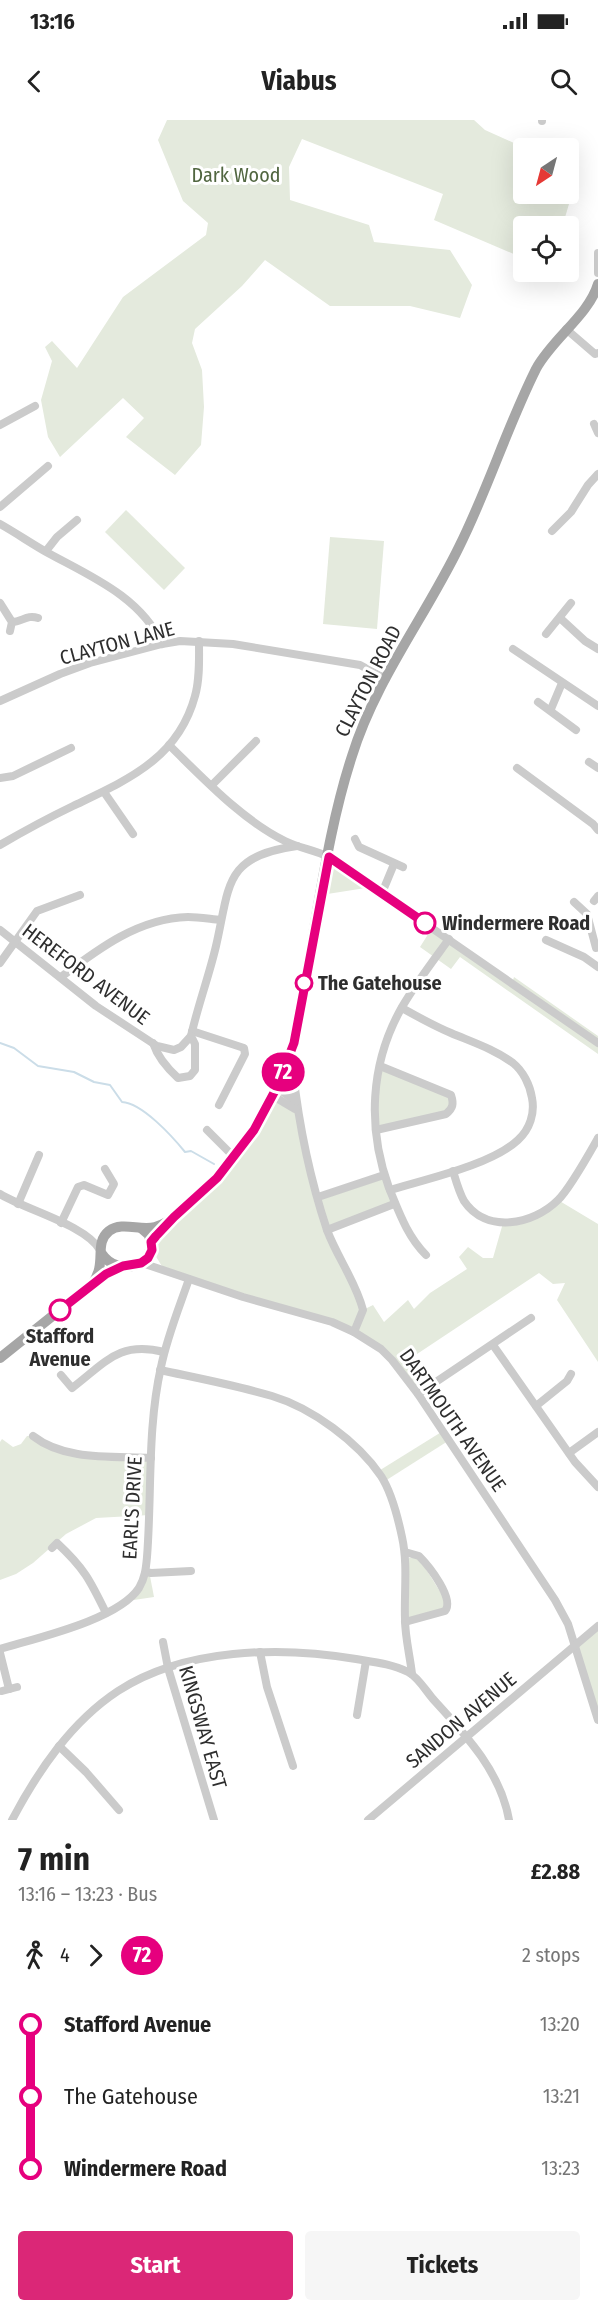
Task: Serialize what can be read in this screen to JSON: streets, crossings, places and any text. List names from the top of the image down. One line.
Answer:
{"streets":{"main road":["CLAYTON ROAD"],"street":["CLAYTON LANE","HEREFORD AVENUE","DARTMOUTH AVENUE","EARL'S DRIVE","SANDON AVENUE","KINGSWAY EAST"]},"crossings":[["CLAYTON LANE","CLAYTON ROAD"],["CLAYTON ROAD","DARTMOUTH AVENUE"],["DARTMOUTH AVENUE","EARL'S DRIVE"],["DARTMOUTH AVENUE","SANDON AVENUE"]],"parks":["Dark Wood"],"places":["Windermere Road","The Gatehouse","Stafford Avenue"],"lines":["bus line 72"],"north":"bottom left","page":{"status":"13:16","header":"Viabus","on_map":"72","heading":["7 min","13:16 – 13:23 · Bus","£2.88"],"legs":["4","72","2 stops"],"list":[{"name":"Stafford Avenue","value":"13:20"},{"name":"The Gatehouse","value":"13:21"},{"name":"Windermere Road","value":"13:23"}],"buttons":["Start","Tickets"]}}
